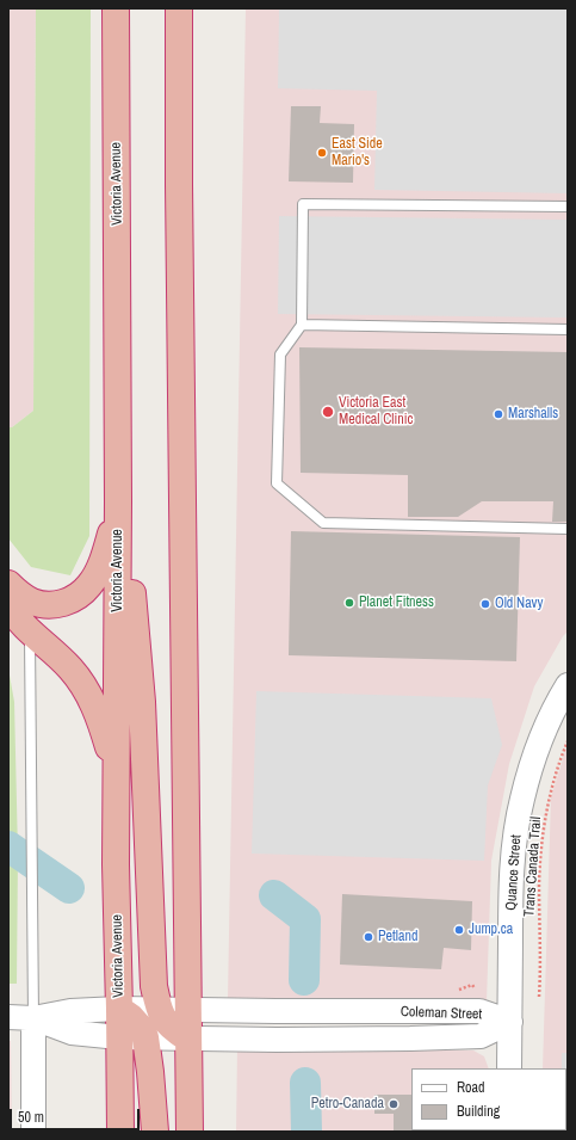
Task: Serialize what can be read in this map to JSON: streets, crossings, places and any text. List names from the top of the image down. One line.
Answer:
{"streets":{"highway":["Victoria Avenue"],"street":["Quance Street","Coleman Street"],"path":["Trans Canada Trail"]},"crossings":[["Victoria Avenue","Coleman Street"],["Quance Street","Coleman Street"]],"places":["East Side Mario's","Victoria East Medical Clinic","Marshalls","Planet Fitness","Old Navy","Jump.ca","Petland","Petro-Canada"],"legend":["Road","Building"],"scale_bar":"50 m"}
